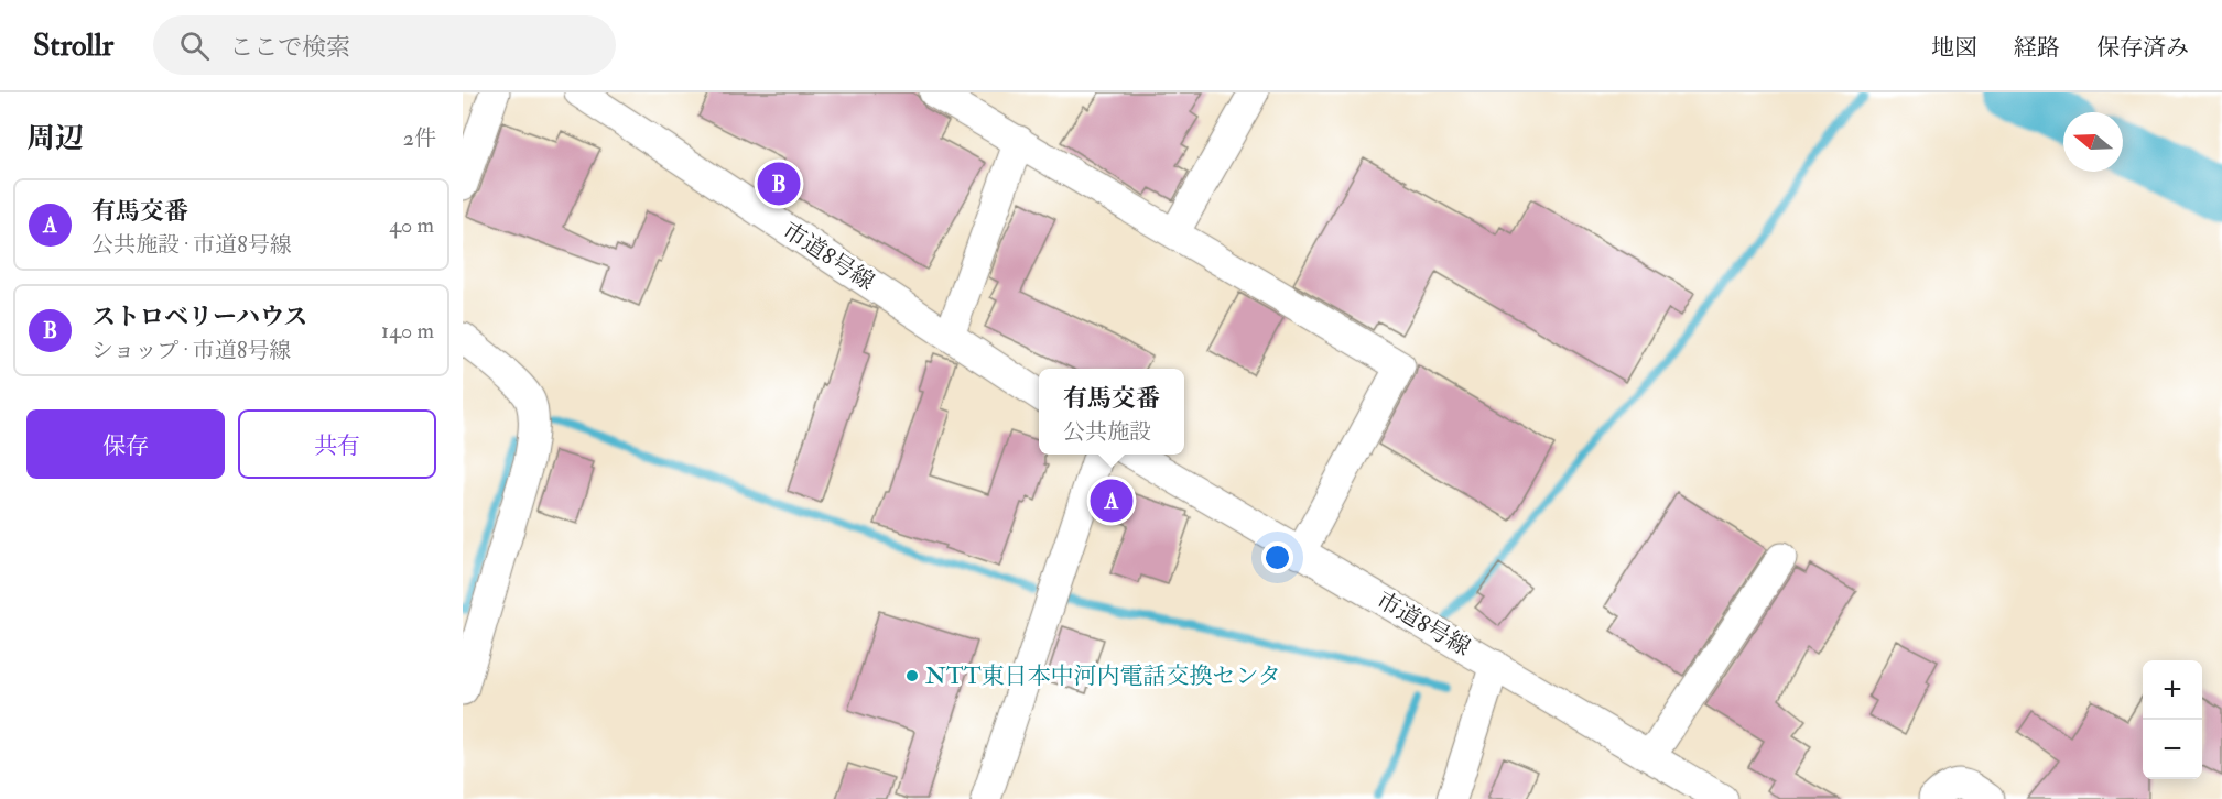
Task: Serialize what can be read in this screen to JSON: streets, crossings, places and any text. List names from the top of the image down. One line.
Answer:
{"streets":{"street":["市道8号線"]},"places":["NTT東日本中河内電話交換センタ"],"north":"left","page":{"header":"Strollr","search":"ここで検索","nav":["地図","経路","保存済み"],"heading":["周辺","2件"],"pins":["B","A"],"list":[{"mark":"A","name":"有馬交番","note":"公共施設 · 市道8号線","value":"40 m"},{"mark":"B","name":"ストロベリーハウス","note":"ショップ · 市道8号線","value":"140 m"}],"popup":["有馬交番","公共施設"],"buttons":["保存","共有"],"map_buttons":["+","−"]}}
